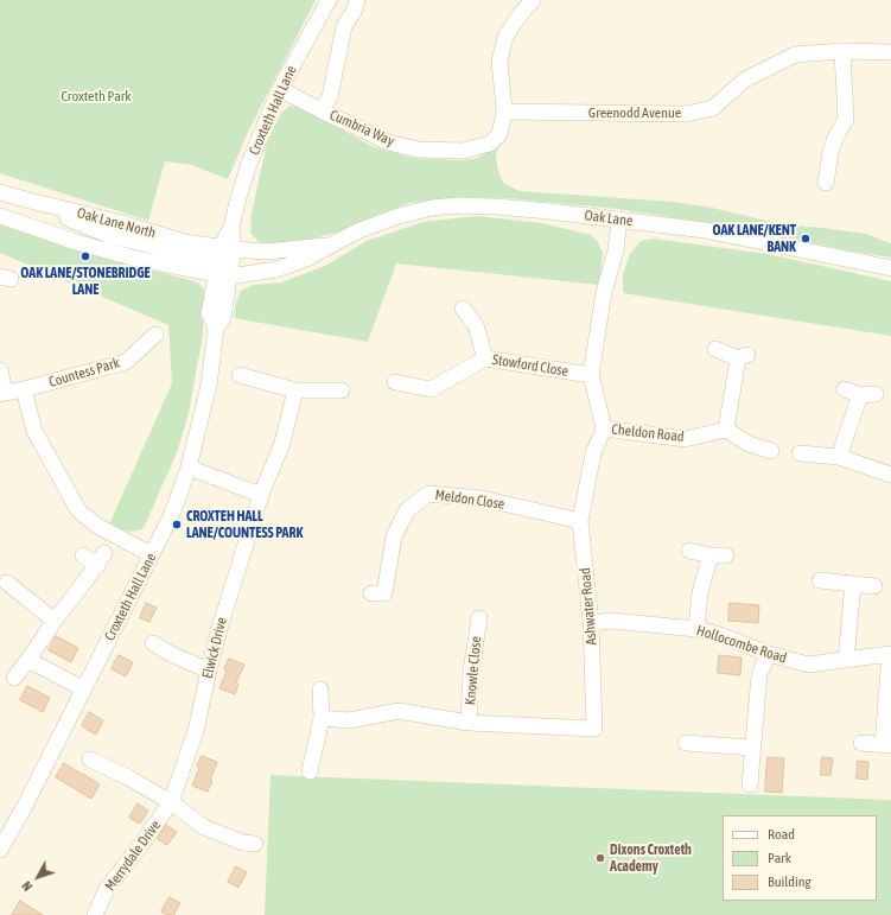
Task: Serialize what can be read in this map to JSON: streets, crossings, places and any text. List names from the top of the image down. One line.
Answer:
{"streets":{"street":["Croxteth Hall Lane","Greenodd Avenue","Cumbria Way","Oak Lane","Oak Lane North","Stowford Close","Countess Park","Cheldon Road","Meldon Close","Ashwater Road","Hollocombe Road","Elwick Drive","Knowle Close","Merrydale Drive"]},"crossings":[["Croxteth Hall Lane","Cumbria Way"],["Croxteth Hall Lane","Oak Lane"],["Croxteth Hall Lane","Oak Lane North"],["Greenodd Avenue","Cumbria Way"],["Oak Lane","Oak Lane North"],["Cheldon Road","Ashwater Road"],["Meldon Close","Ashwater Road"],["Ashwater Road","Hollocombe Road"],["Ashwater Road","Knowle Close"],["Elwick Drive","Merrydale Drive"]],"parks":["Croxteth Park"],"places":["OAK LANE/KENT BANK","OAK LANE/STONEBRIDGE LANE","CROXTEH HALL LANE/COUNTESS PARK","Dixons Croxteth Academy"],"legend":["Road","Park","Building"],"north":"bottom left"}
